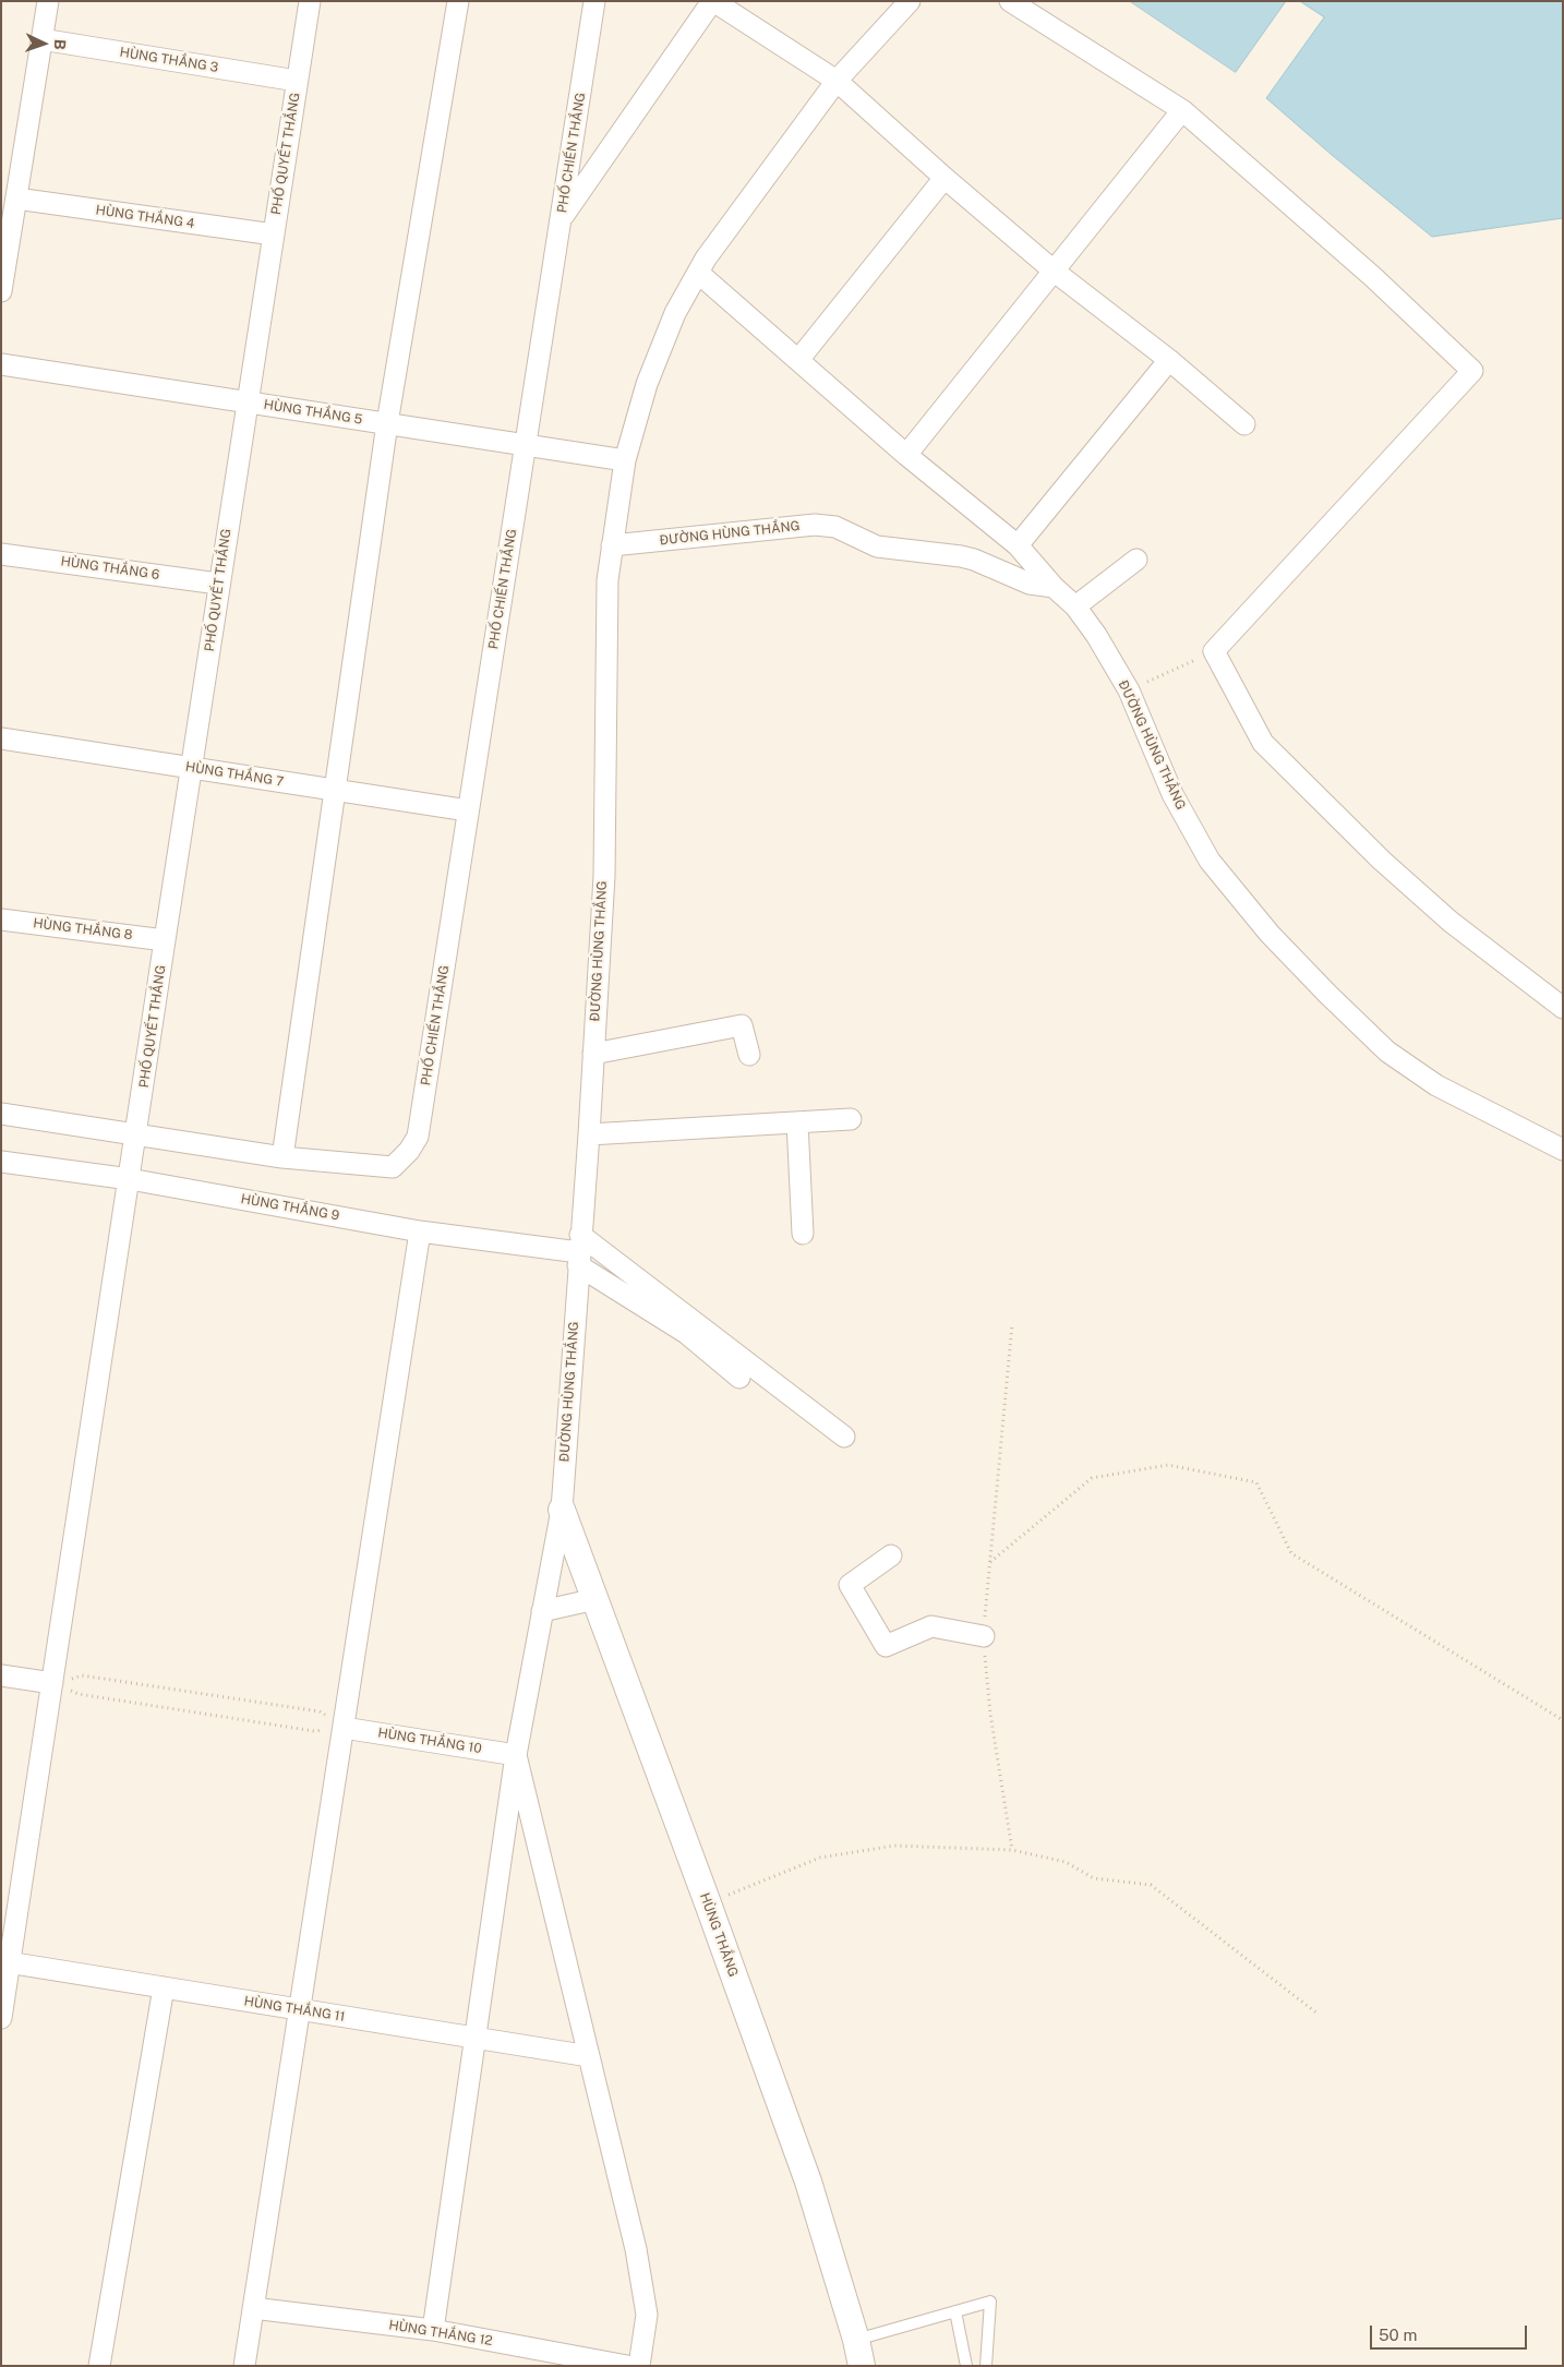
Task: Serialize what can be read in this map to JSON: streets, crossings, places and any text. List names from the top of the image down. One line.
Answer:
{"streets":{"street":["HÙNG THẮNG 3","PHỐ CHIẾN THẮNG","PHỐ QUYẾT THẮNG","HÙNG THẮNG 4","HÙNG THẮNG 5","ĐƯỜNG HÙNG THẮNG","HÙNG THẮNG 6","HÙNG THẮNG 7","HÙNG THẮNG 8","HÙNG THẮNG 9","HÙNG THẮNG 10","HÙNG THẮNG","HÙNG THẮNG 11","HÙNG THẮNG 12"]},"crossings":[["HÙNG THẮNG 3","PHỐ QUYẾT THẮNG"],["PHỐ CHIẾN THẮNG","HÙNG THẮNG 5"],["PHỐ CHIẾN THẮNG","HÙNG THẮNG 7"],["PHỐ QUYẾT THẮNG","HÙNG THẮNG 4"],["PHỐ QUYẾT THẮNG","HÙNG THẮNG 5"],["PHỐ QUYẾT THẮNG","HÙNG THẮNG 6"],["PHỐ QUYẾT THẮNG","HÙNG THẮNG 7"],["PHỐ QUYẾT THẮNG","HÙNG THẮNG 8"],["PHỐ QUYẾT THẮNG","HÙNG THẮNG 9"],["PHỐ QUYẾT THẮNG","HÙNG THẮNG 11"],["ĐƯỜNG HÙNG THẮNG","HÙNG THẮNG 9"],["ĐƯỜNG HÙNG THẮNG","HÙNG THẮNG 10"],["ĐƯỜNG HÙNG THẮNG","HÙNG THẮNG"],["ĐƯỜNG HÙNG THẮNG","HÙNG THẮNG 11"],["ĐƯỜNG HÙNG THẮNG","HÙNG THẮNG 12"]],"scale_bar":"50 m","north":"right"}
